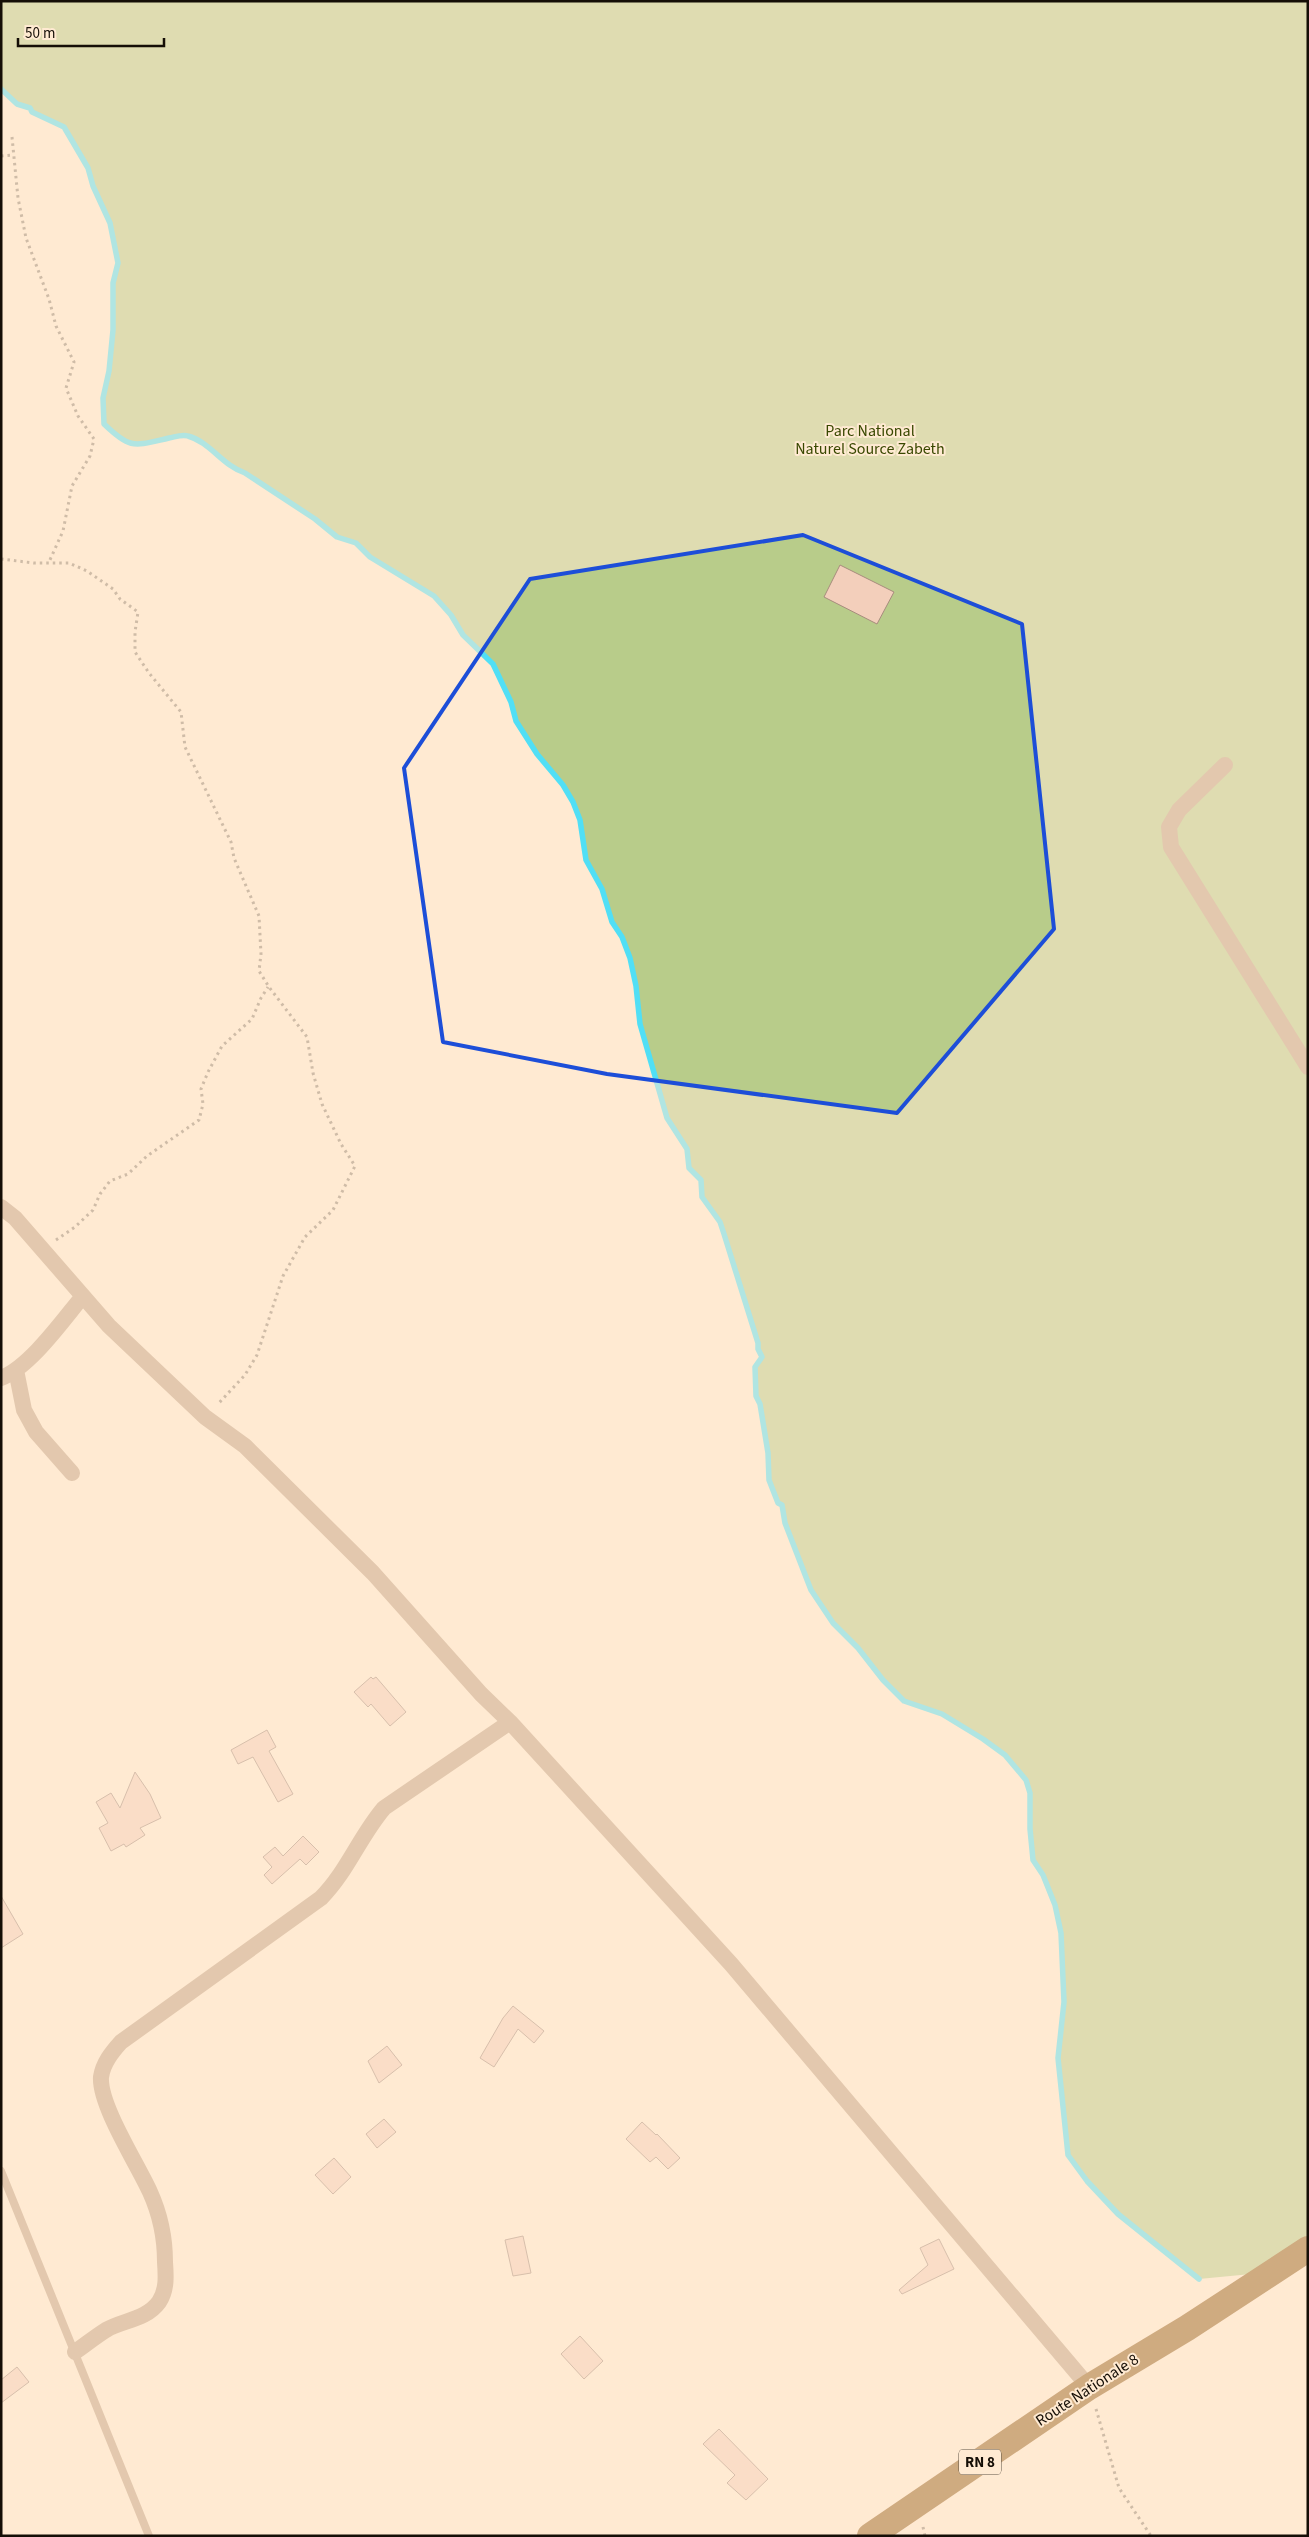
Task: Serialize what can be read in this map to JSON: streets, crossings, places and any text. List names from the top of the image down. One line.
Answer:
{"streets":{"main road":["Route Nationale 8","RN 8"]},"parks":["Parc National Naturel Source Zabeth"],"scale_bar":"50 m"}
